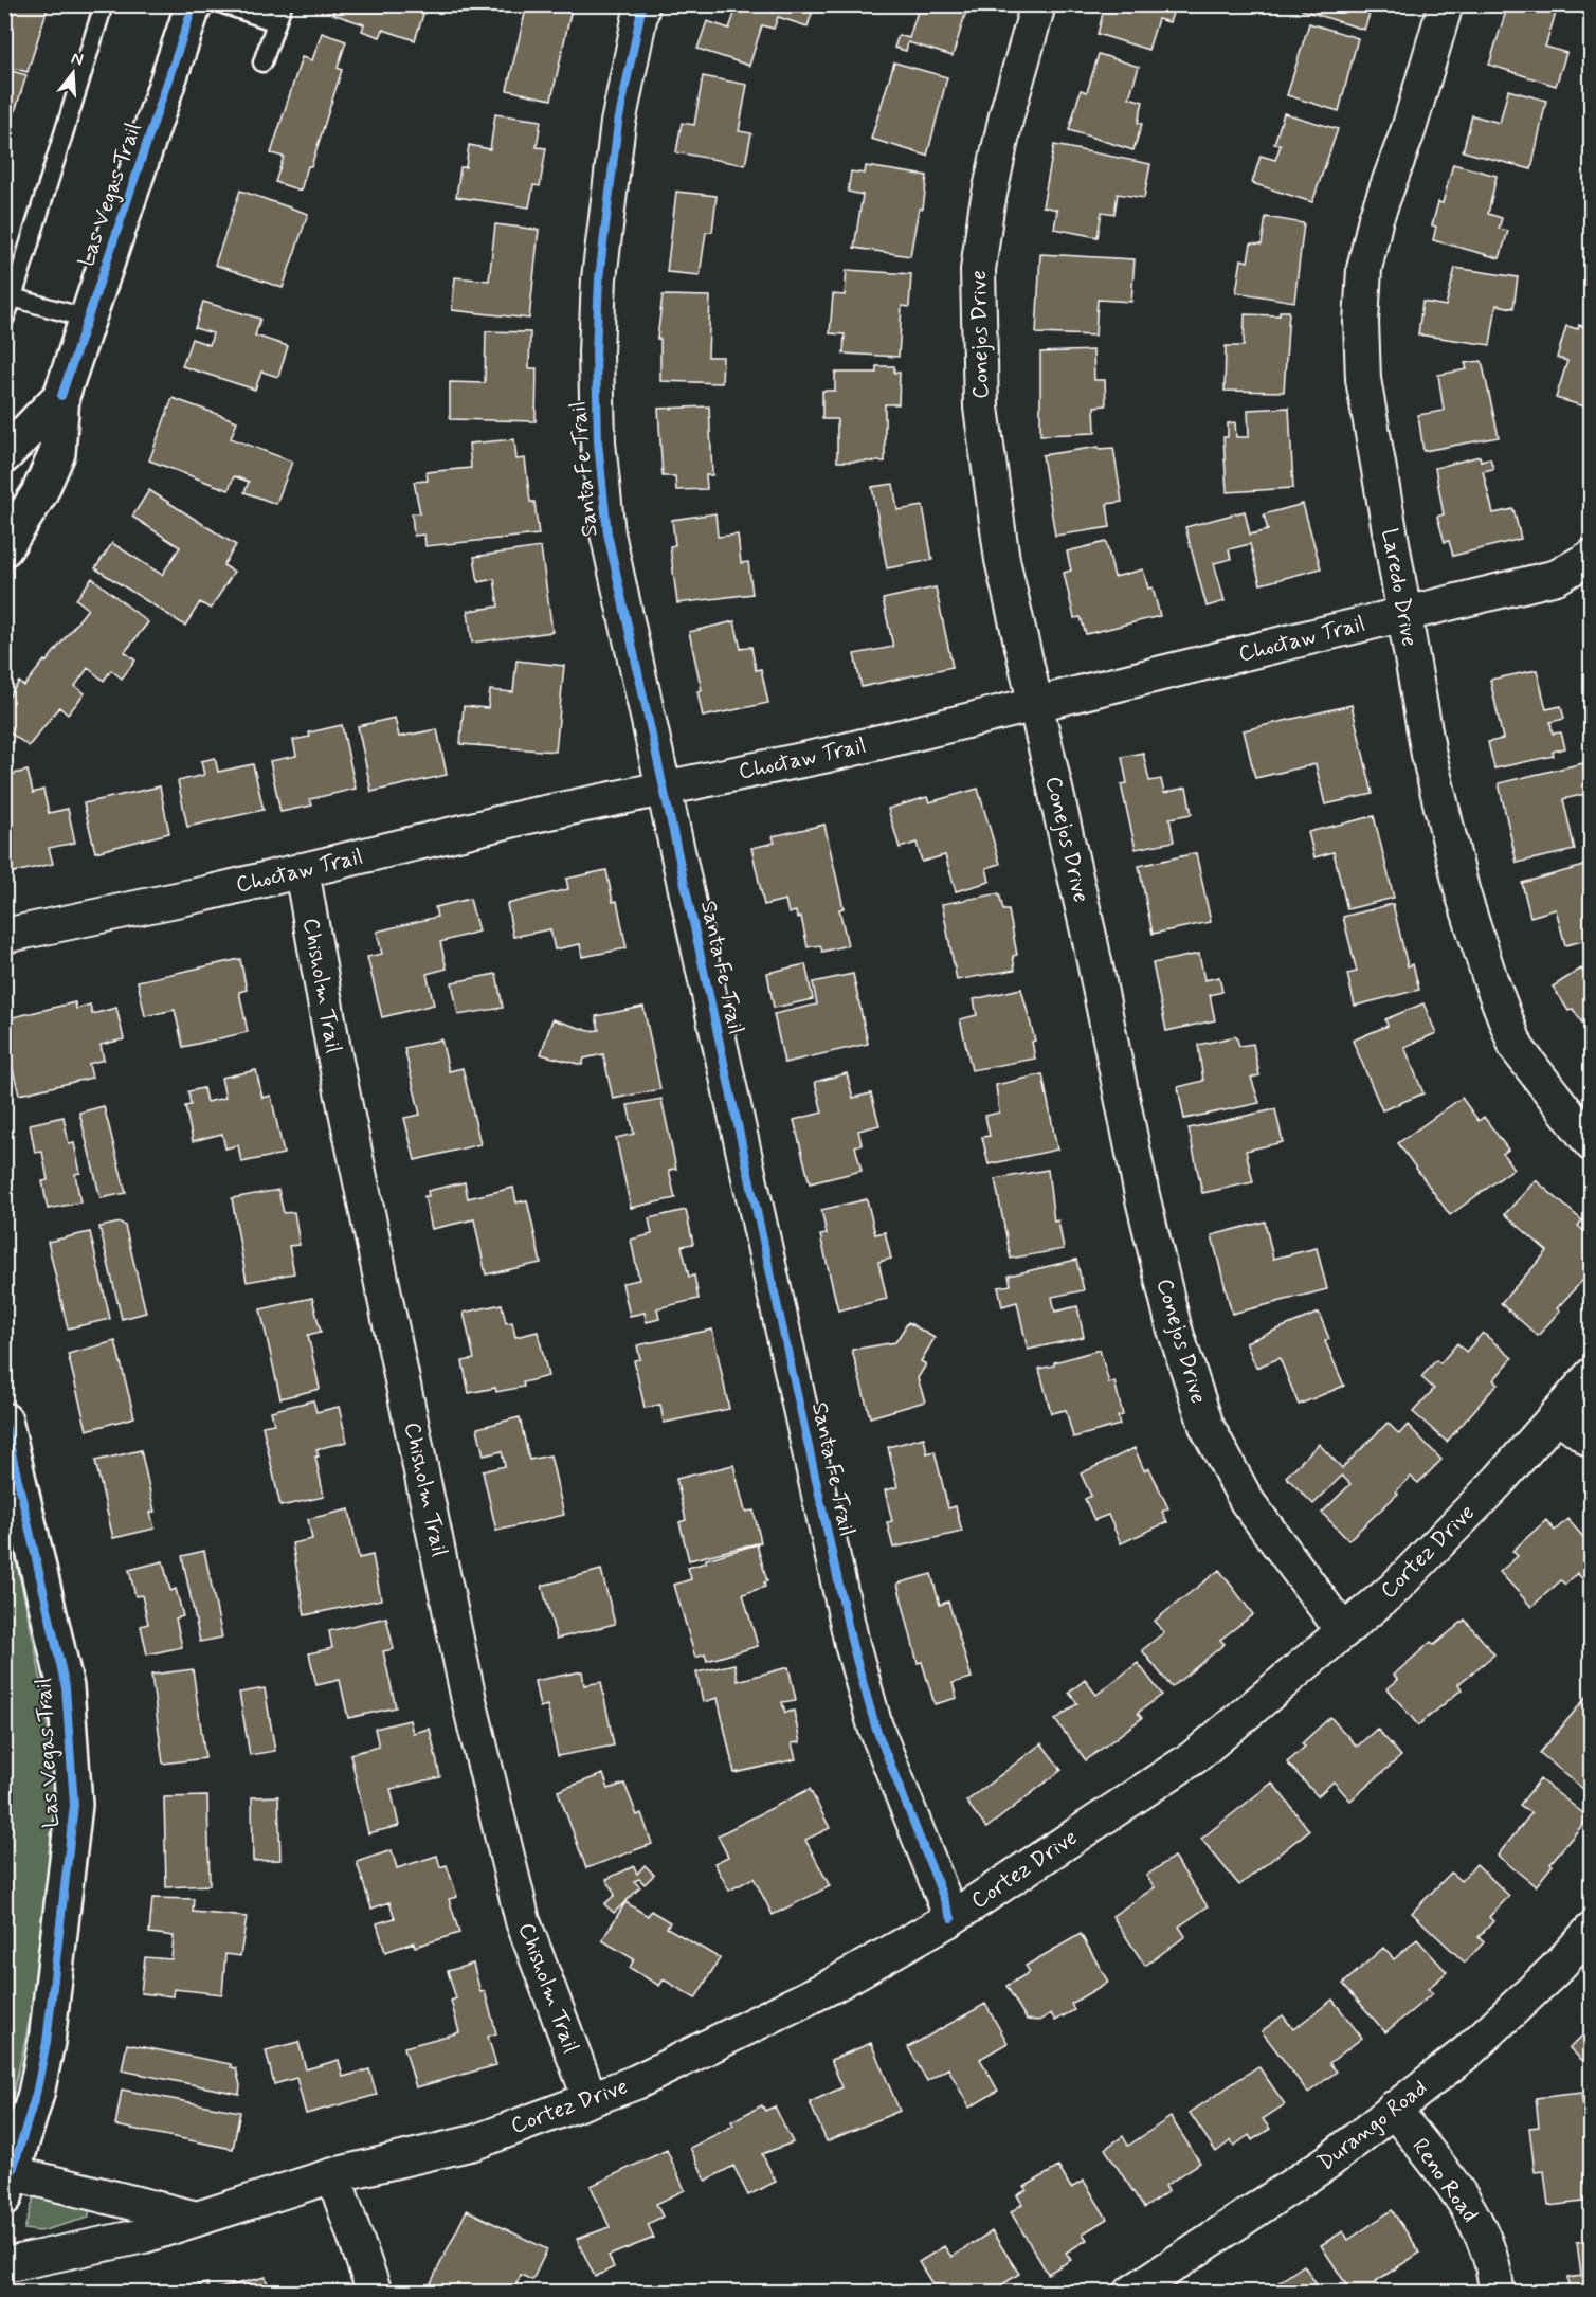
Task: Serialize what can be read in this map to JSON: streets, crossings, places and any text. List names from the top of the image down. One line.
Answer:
{"streets":{"main road":["Las Vegas Trail"],"street":["Conejos Drive","Santa Fe Trail","Laredo Drive","Choctaw Trail","Chisholm Trail","Cortez Drive","Durango Road","Reno Road"]},"crossings":[["Conejos Drive","Choctaw Trail"],["Conejos Drive","Cortez Drive"],["Santa Fe Trail","Choctaw Trail"],["Santa Fe Trail","Cortez Drive"],["Laredo Drive","Choctaw Trail"],["Choctaw Trail","Chisholm Trail"],["Chisholm Trail","Cortez Drive"],["Durango Road","Reno Road"]],"north":"top"}
